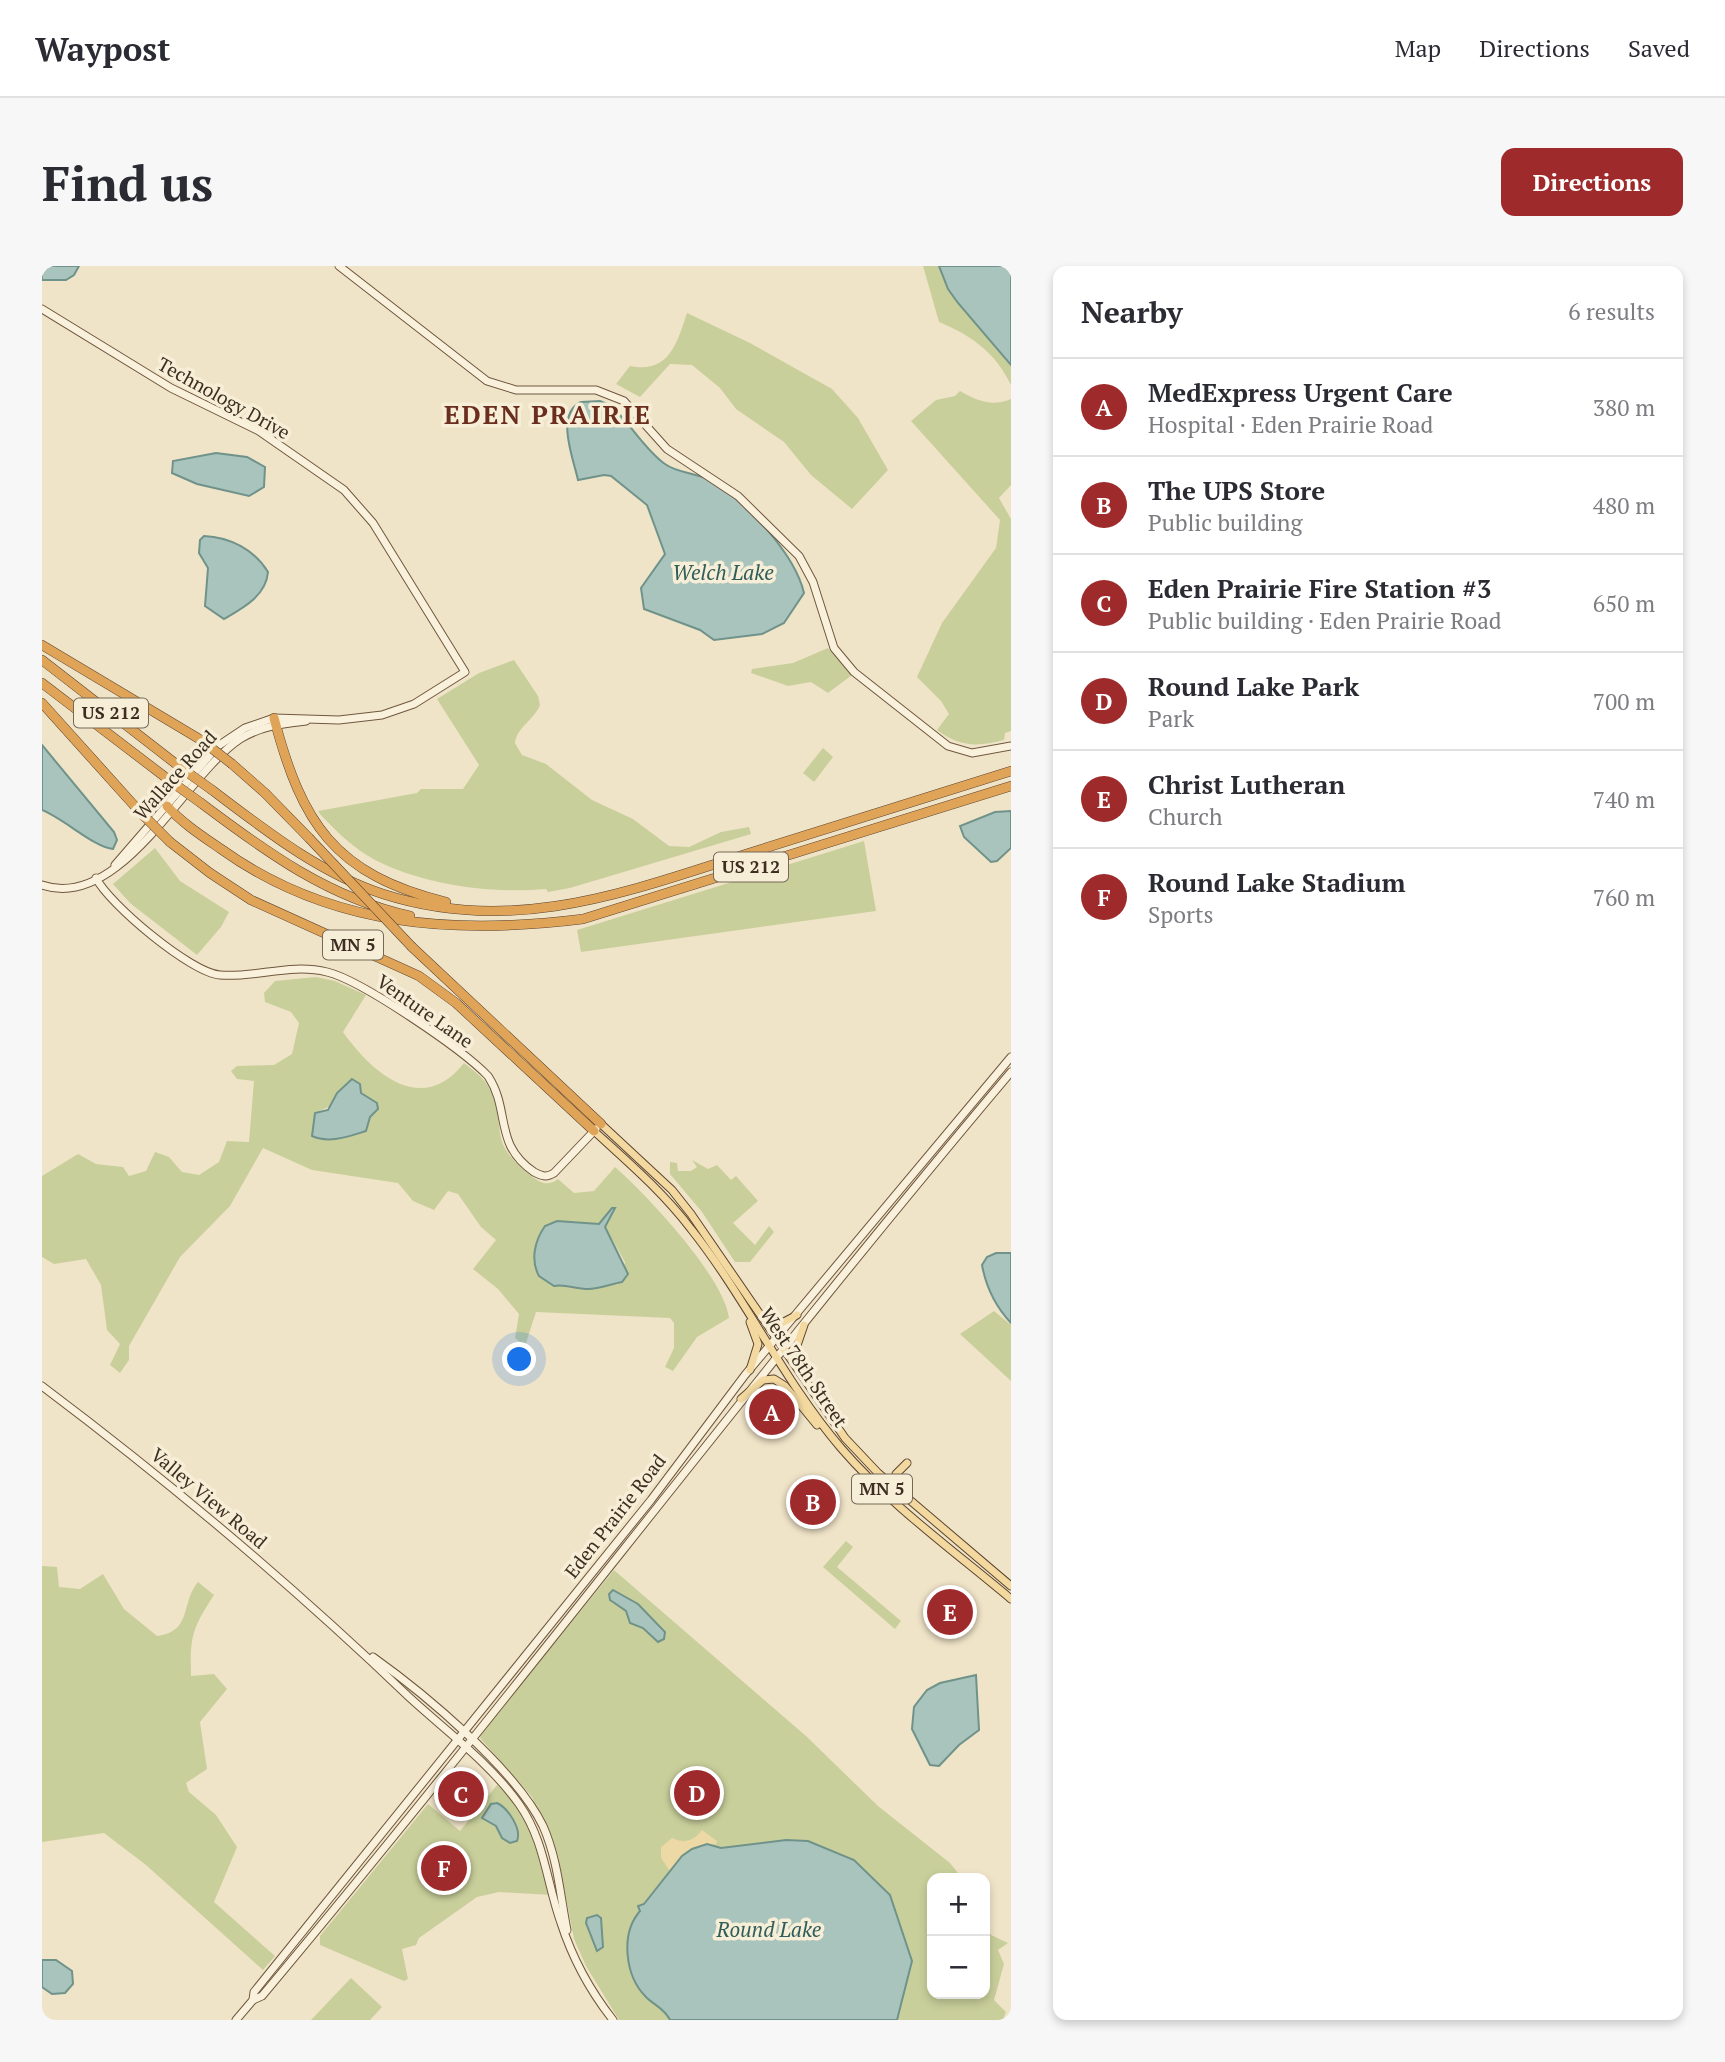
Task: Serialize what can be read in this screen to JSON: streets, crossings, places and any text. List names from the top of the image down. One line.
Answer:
{"streets":{"highway":["US 212","MN 5"],"main road":["Technology Drive","Wallace Road","Venture Lane","West 78th Street","Valley View Road","Eden Prairie Road"]},"crossings":[["Technology Drive","Wallace Road"],["Wallace Road","Venture Lane"],["MN 5","Venture Lane"],["MN 5","West 78th Street"],["Venture Lane","West 78th Street"],["West 78th Street","Eden Prairie Road"],["Valley View Road","Eden Prairie Road"]],"districts":["EDEN PRAIRIE"],"water":["Welch Lake","Round Lake"],"page":{"header":"Waypost","nav":["Map","Directions","Saved"],"buttons":"Directions","title":"Find us","heading":["Nearby","6 results"],"list":[{"mark":"A","name":"MedExpress Urgent Care","note":"Hospital · Eden Prairie Road","value":"380 m"},{"mark":"B","name":"The UPS Store","note":"Public building","value":"480 m"},{"mark":"C","name":"Eden Prairie Fire Station #3","note":"Public building · Eden Prairie Road","value":"650 m"},{"mark":"D","name":"Round Lake Park","note":"Park","value":"700 m"},{"mark":"E","name":"Christ Lutheran","note":"Church","value":"740 m"},{"mark":"F","name":"Round Lake Stadium","note":"Sports","value":"760 m"}],"pins":["A","B","E","D","C","F"],"map_buttons":["+","−"]}}
